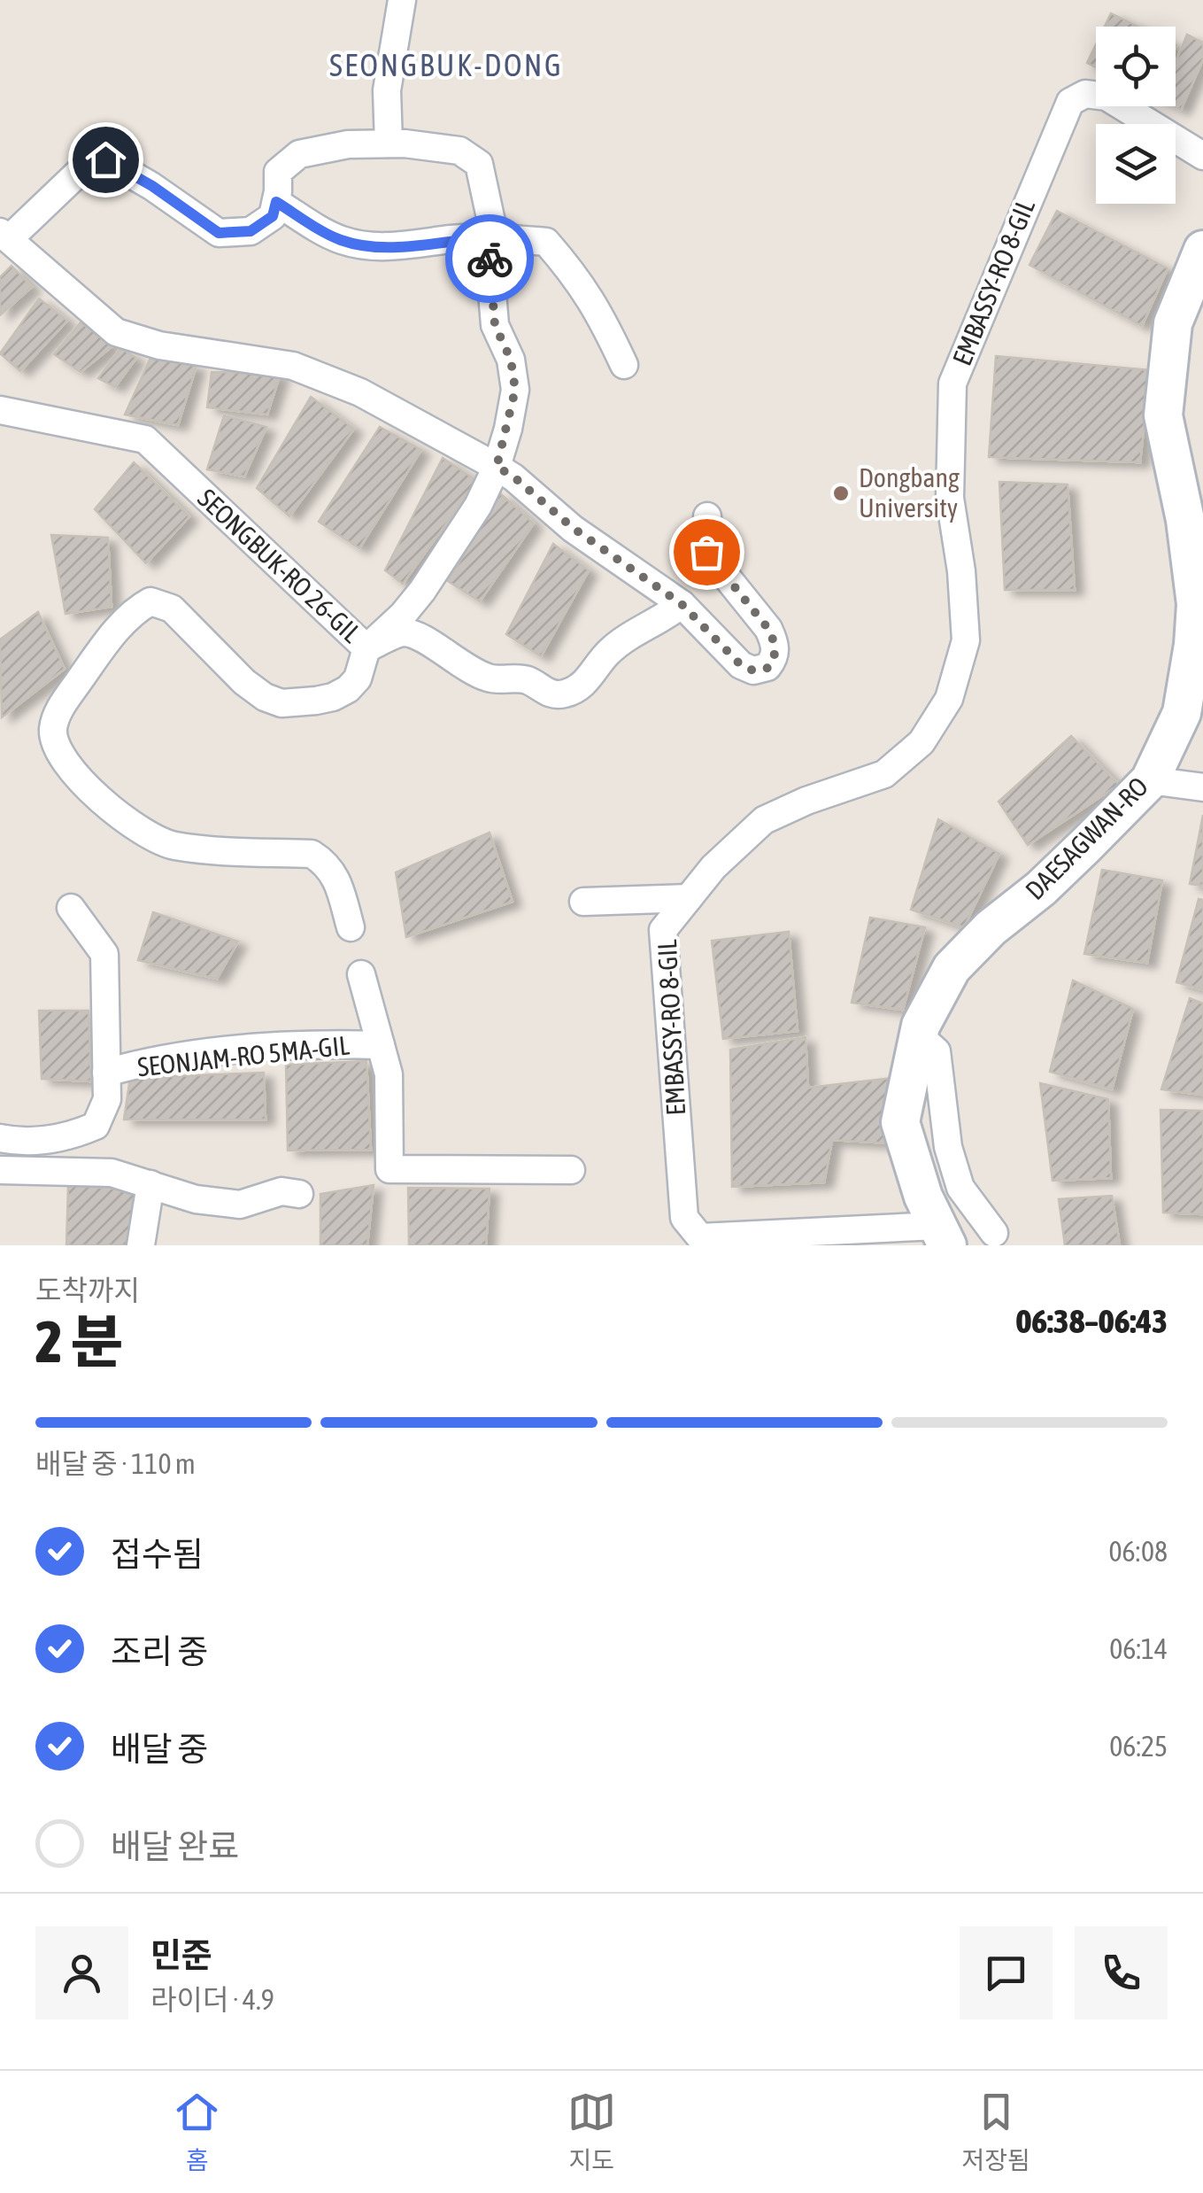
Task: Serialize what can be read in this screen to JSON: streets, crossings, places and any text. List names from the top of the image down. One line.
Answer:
{"streets":{"main road":["DAESAGWAN-RO"],"street":["EMBASSY-RO 8-GIL","SEONGBUK-RO 26-GIL","SEONJAM-RO 5MA-GIL"]},"crossings":[["EMBASSY-RO 8-GIL","DAESAGWAN-RO"]],"districts":["SEONGBUK-DONG"],"places":["Dongbang University"],"page":{"heading":["2 분","도착까지","06:38–06:43"],"panel":["민준","라이더 · 4.9"],"bar":"배달 중 · 110 m","list":[["접수됨","06:08"],["조리 중","06:14"],["배달 중","06:25"],"배달 완료"],"tabs":["홈","지도","저장됨"]}}
